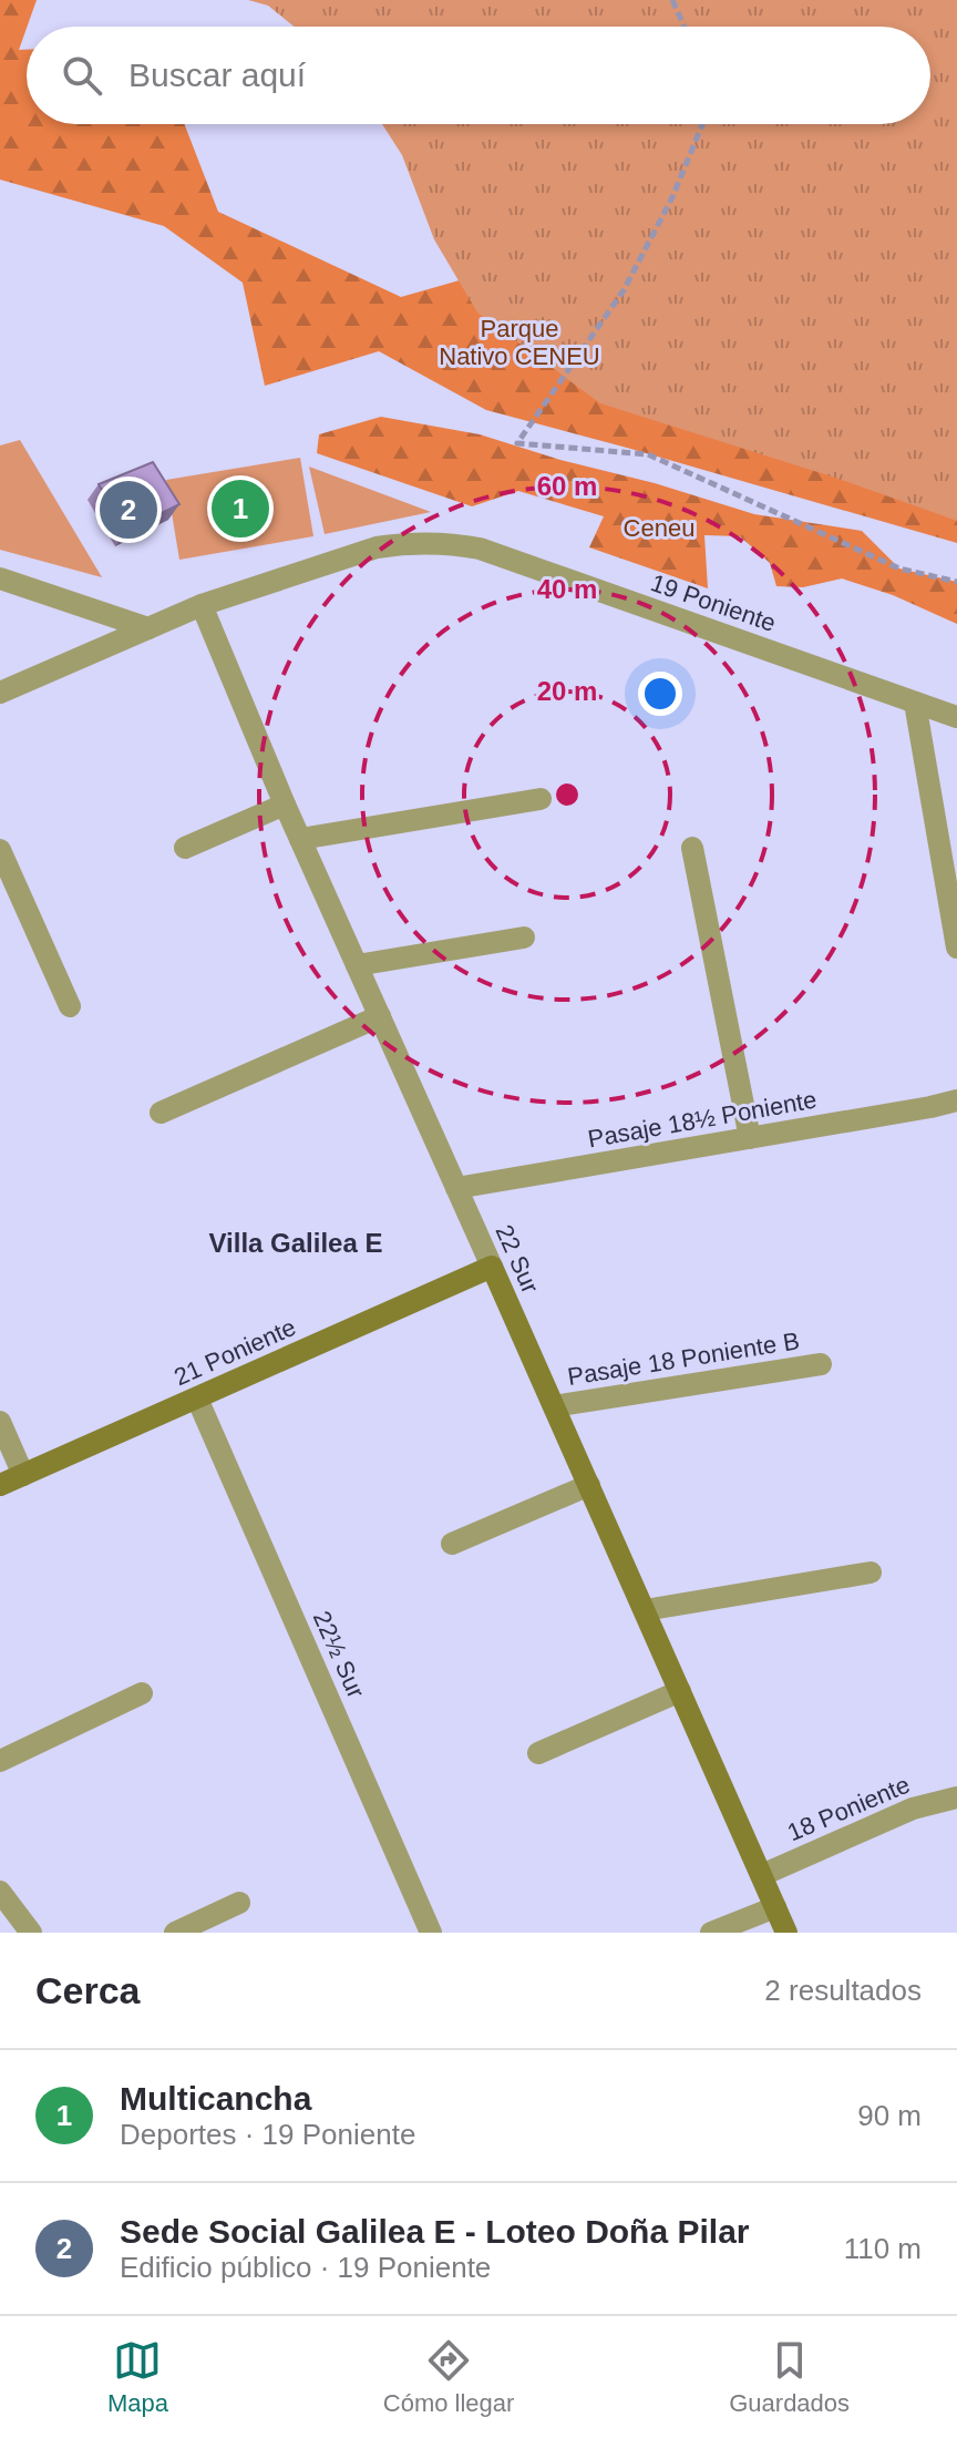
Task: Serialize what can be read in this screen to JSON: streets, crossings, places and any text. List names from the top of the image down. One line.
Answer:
{"streets":{"street":["19 Poniente","Pasaje 18½ Poniente","22 Sur","21 Poniente","Pasaje 18 Poniente B","22½ Sur","18 Poniente"]},"crossings":[["19 Poniente","22 Sur"],["Pasaje 18½ Poniente","22 Sur"],["22 Sur","21 Poniente"],["22 Sur","Pasaje 18 Poniente B"],["22 Sur","18 Poniente"],["21 Poniente","22½ Sur"]],"districts":["Villa Galilea E"],"parks":["Parque Nativo CENEU","Ceneu"],"page":{"search":"Buscar aquí","pins":["1","2"],"heading":["Cerca","2 resultados"],"list":[{"mark":"1","name":"Multicancha","note":"Deportes · 19 Poniente","value":"90 m"},{"mark":"2","name":"Sede Social Galilea E - Loteo Doña Pilar","note":"Edificio público · 19 Poniente","value":"110 m"}],"nav":["Mapa","Cómo llegar","Guardados"]},"rings":["60 m","40 m","20 m"]}
